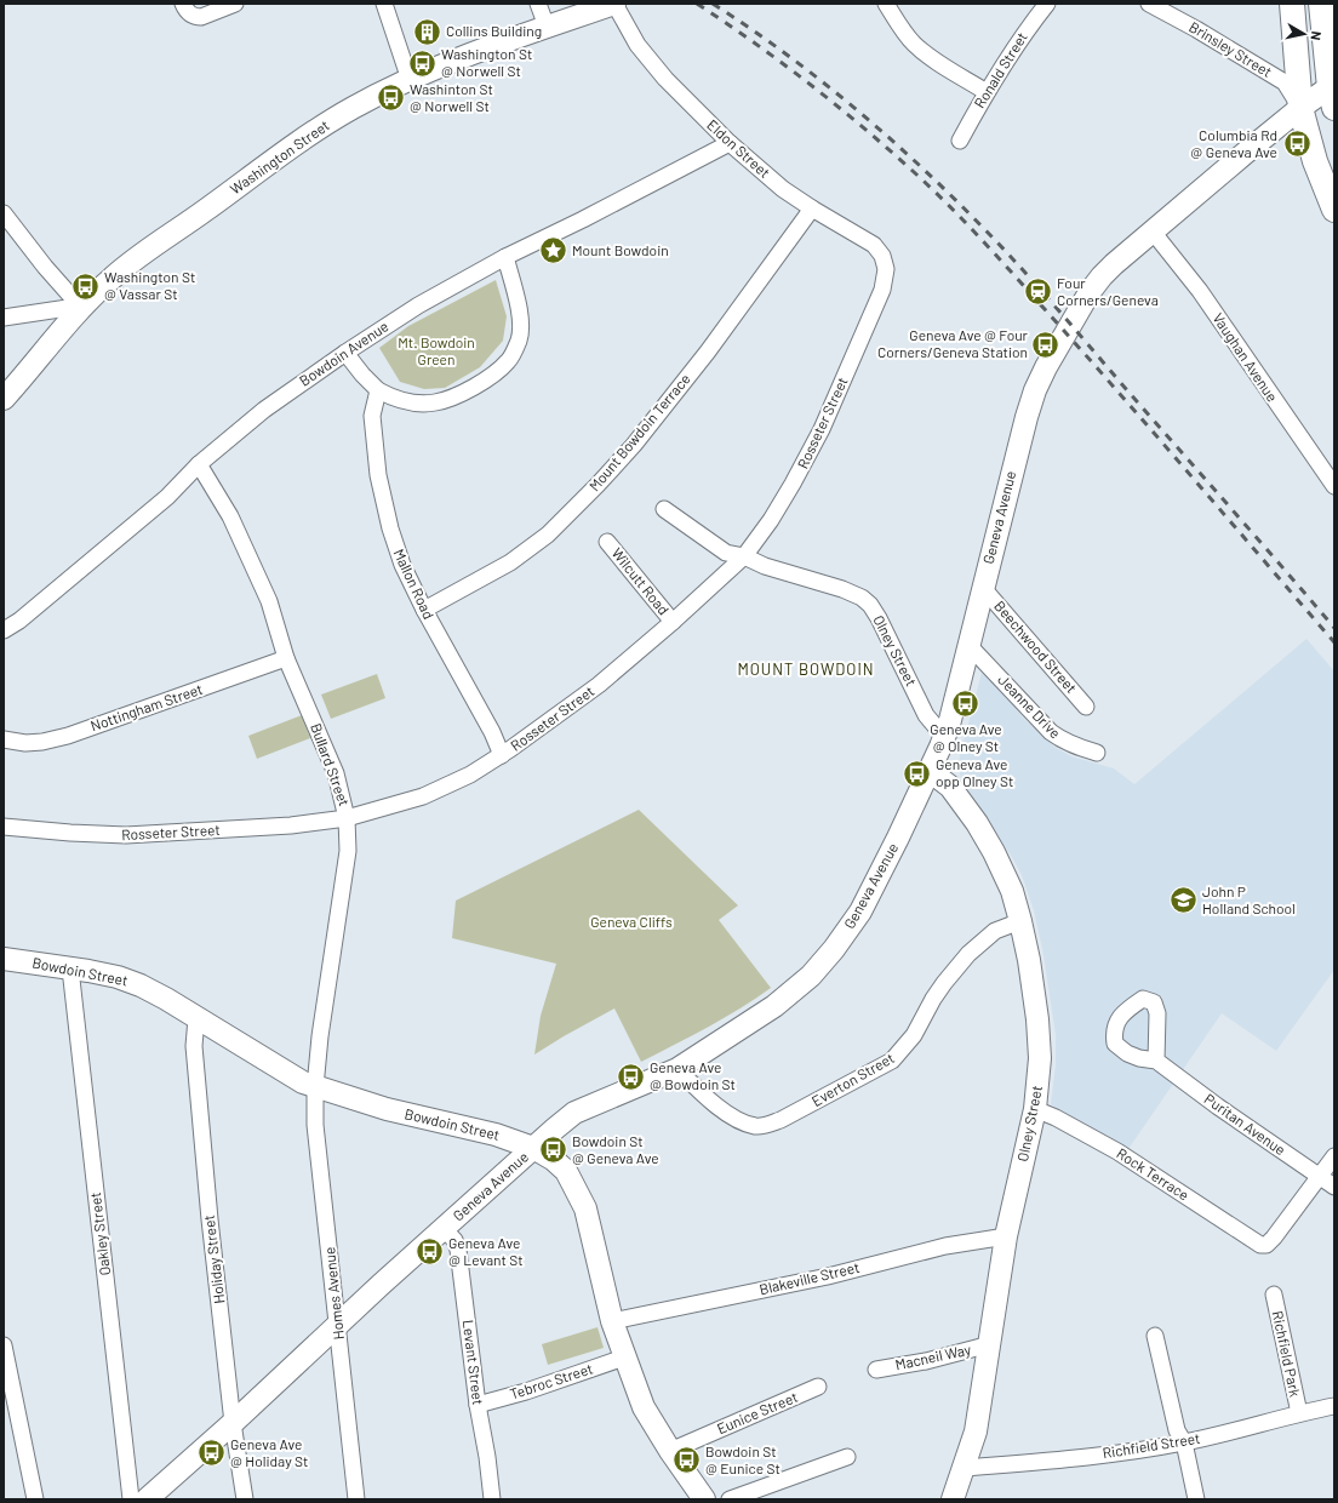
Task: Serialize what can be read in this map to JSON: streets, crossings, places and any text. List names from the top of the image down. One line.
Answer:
{"streets":{"main road":["Washington Street","Geneva Avenue","Olney Street","Bowdoin Street"],"street":["Brinsley Street","Ronald Street","Eldon Street","Bowdoin Avenue","Vaughan Avenue","Rosseter Street","Mount Bowdoin Terrace","Wilcutt Road","Mallon Road","Beechwood Street","Jeanne Drive","Nottingham Street","Bullard Street","Everton Street","Puritan Avenue","Rock Terrace","Oakley Street","Holiday Street","Blakeville Street","Homes Avenue","Richfield Park","Macneil Way","Levant Street","Tebroc Street","Eunice Street","Richfield Street"]},"crossings":[["Brinsley Street","Geneva Avenue"],["Eldon Street","Washington Street"],["Eldon Street","Bowdoin Avenue"],["Eldon Street","Rosseter Street"],["Eldon Street","Mount Bowdoin Terrace"],["Bowdoin Avenue","Bullard Street"],["Vaughan Avenue","Geneva Avenue"],["Rosseter Street","Wilcutt Road"],["Rosseter Street","Mallon Road"],["Rosseter Street","Olney Street"],["Rosseter Street","Bullard Street"],["Mount Bowdoin Terrace","Mallon Road"],["Geneva Avenue","Beechwood Street"],["Geneva Avenue","Olney Street"],["Geneva Avenue","Jeanne Drive"],["Geneva Avenue","Bowdoin Street"],["Geneva Avenue","Everton Street"],["Geneva Avenue","Holiday Street"],["Geneva Avenue","Homes Avenue"],["Geneva Avenue","Levant Street"],["Olney Street","Everton Street"],["Olney Street","Rock Terrace"],["Olney Street","Blakeville Street"],["Olney Street","Macneil Way"],["Olney Street","Richfield Street"],["Nottingham Street","Bullard Street"],["Bullard Street","Bowdoin Street"],["Bullard Street","Homes Avenue"],["Bowdoin Street","Oakley Street"],["Bowdoin Street","Holiday Street"],["Bowdoin Street","Blakeville Street"],["Bowdoin Street","Homes Avenue"],["Bowdoin Street","Tebroc Street"],["Bowdoin Street","Eunice Street"],["Puritan Avenue","Rock Terrace"],["Richfield Park","Richfield Street"],["Levant Street","Tebroc Street"]],"districts":["MOUNT BOWDOIN"],"parks":["Mt. Bowdoin Green","Geneva Cliffs"],"places":{"building":["Collins Building"],"bus stop":["Washington St @ Norwell St","Washinton St @ Norwell St","Columbia Rd @ Geneva Ave","Washington St @ Vassar St","Geneva Ave @ Four Corners/Geneva Station","Geneva Ave @ Olney St","Geneva Ave opp Olney St","Geneva Ave @ Bowdoin St","Bowdoin St @ Geneva Ave","Geneva Ave @ Levant St","Geneva Ave @ Holiday St","Bowdoin St @ Eunice St"],"place":["Mount Bowdoin"],"station":["Four Corners/Geneva"],"school or university":["John P Holland School"]},"north":"right"}
